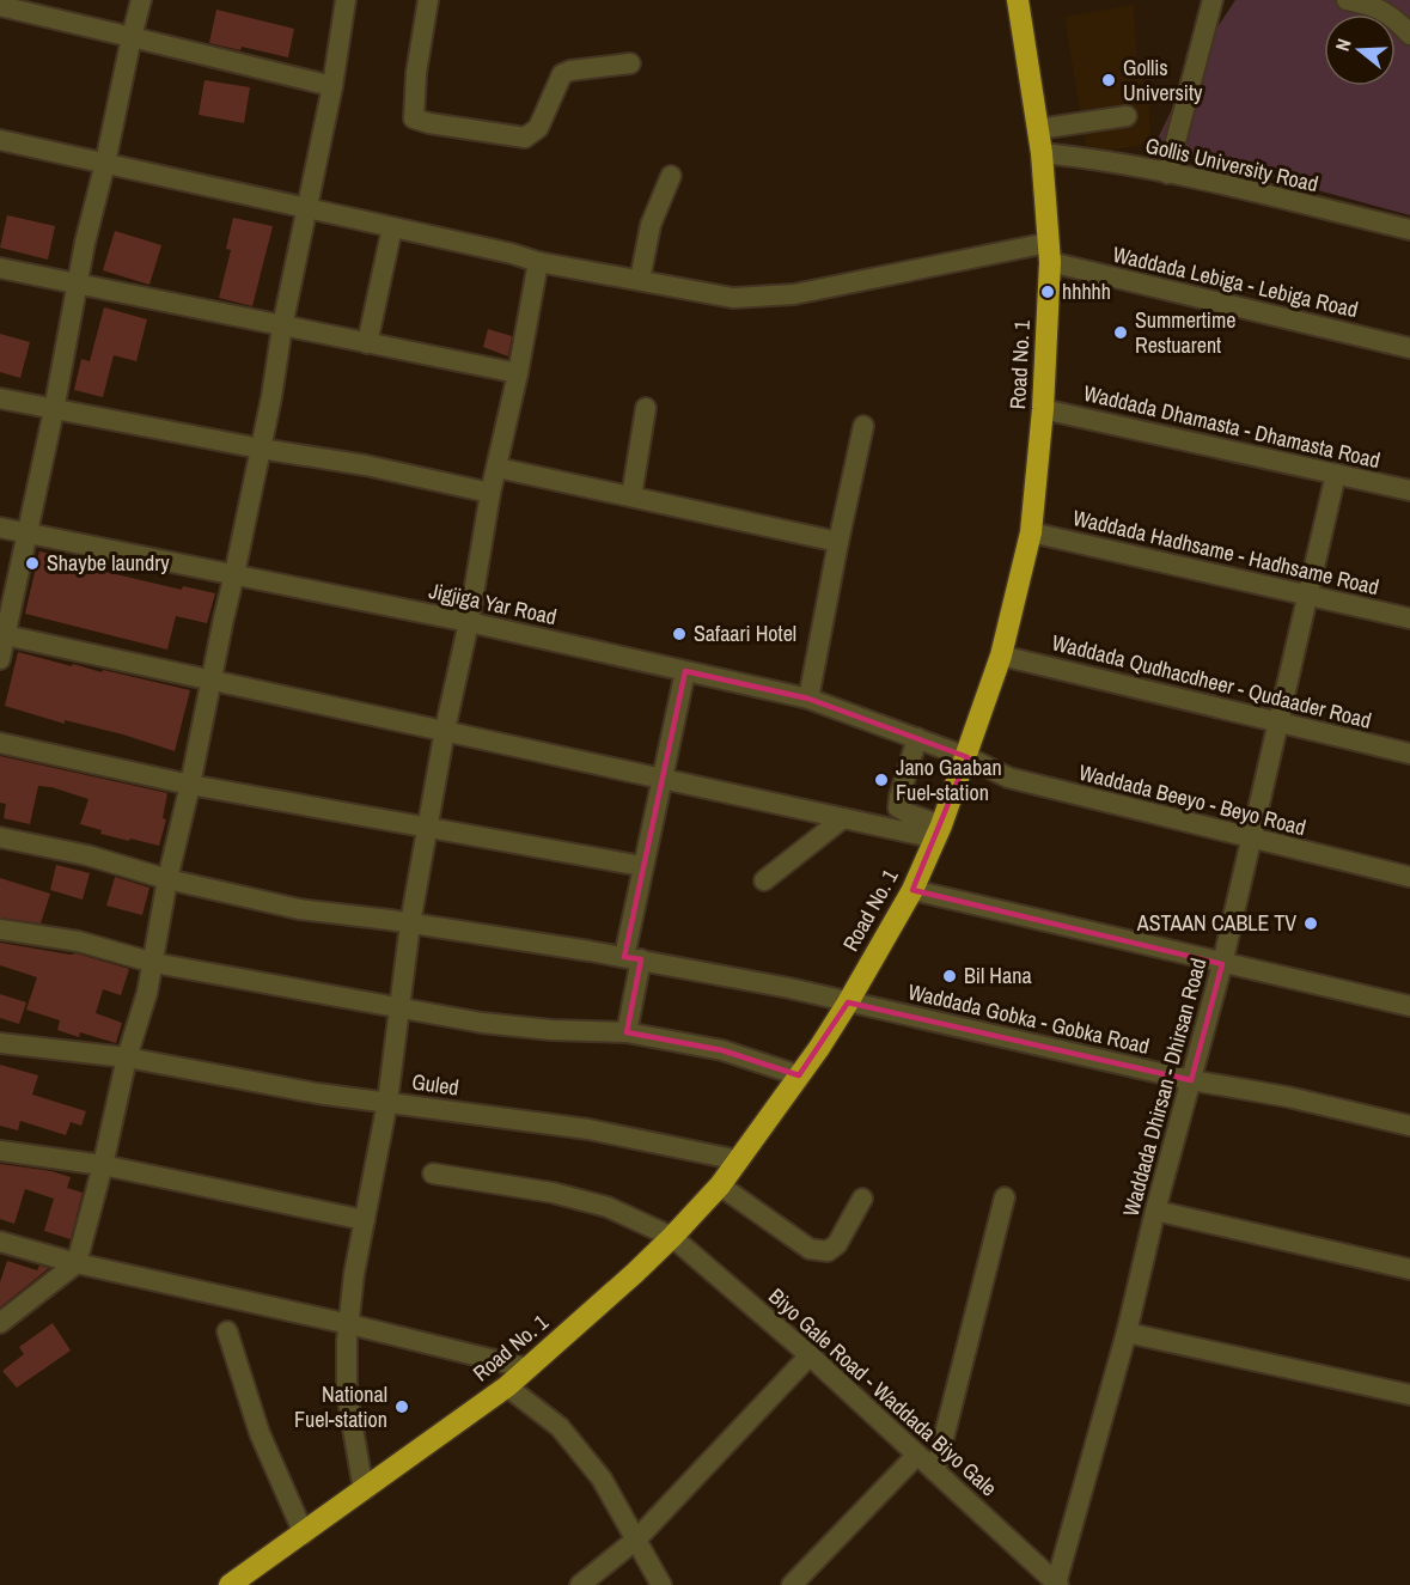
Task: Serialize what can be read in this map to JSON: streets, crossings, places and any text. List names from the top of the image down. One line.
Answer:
{"streets":{"highway":["Road No. 1"],"street":["Gollis University Road","Waddada Lebiga - Lebiga Road","Waddada Dhamasta - Dhamasta Road","Waddada Hadhsame - Hadhsame Road","Jigjiga Yar Road","Waddada Qudhacdheer - Qudaader Road","Waddada Beeyo - Beyo Road","Waddada Gobka - Gobka Road","Guled","Waddada Dhirsan - Dhirsan Road","Biyo Gale Road - Waddada Biyo Gale"]},"crossings":[["Gollis University Road","Road No. 1"],["Waddada Lebiga - Lebiga Road","Road No. 1"],["Road No. 1","Waddada Dhamasta - Dhamasta Road"],["Road No. 1","Waddada Hadhsame - Hadhsame Road"],["Road No. 1","Jigjiga Yar Road"],["Road No. 1","Waddada Qudhacdheer - Qudaader Road"],["Road No. 1","Waddada Beeyo - Beyo Road"],["Road No. 1","Waddada Gobka - Gobka Road"],["Road No. 1","Guled"],["Road No. 1","Biyo Gale Road - Waddada Biyo Gale"],["Waddada Dhamasta - Dhamasta Road","Waddada Dhirsan - Dhirsan Road"],["Waddada Hadhsame - Hadhsame Road","Waddada Dhirsan - Dhirsan Road"],["Jigjiga Yar Road","Waddada Beeyo - Beyo Road"],["Waddada Qudhacdheer - Qudaader Road","Waddada Dhirsan - Dhirsan Road"],["Waddada Beeyo - Beyo Road","Waddada Dhirsan - Dhirsan Road"],["Waddada Gobka - Gobka Road","Waddada Dhirsan - Dhirsan Road"],["Waddada Dhirsan - Dhirsan Road","Biyo Gale Road - Waddada Biyo Gale"]],"places":["Gollis University","hhhhh","Summertime Restuarent","Shaybe laundry","Safaari Hotel","Jano Gaaban Fuel-station","ASTAAN CABLE TV","Bil Hana","National Fuel-station"],"north":"left"}
